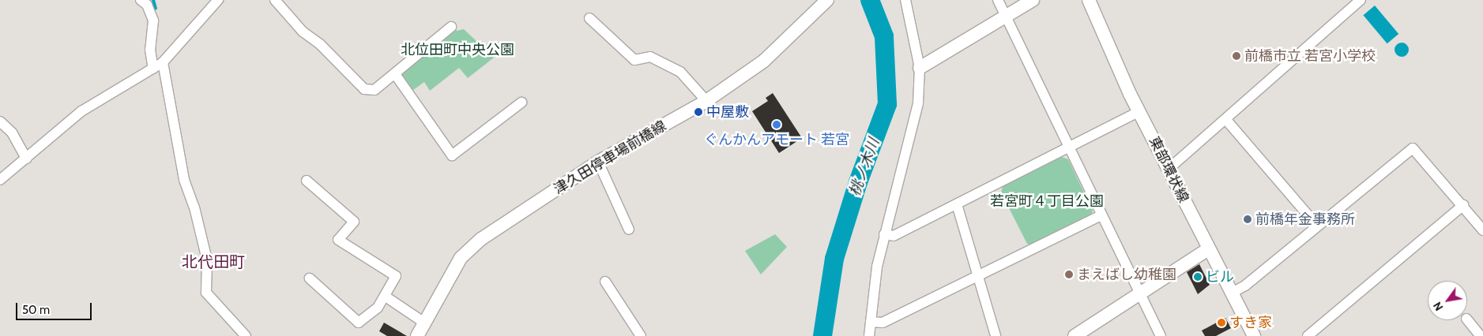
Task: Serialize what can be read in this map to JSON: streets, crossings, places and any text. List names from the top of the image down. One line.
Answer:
{"streets":{"street":["津久田停車場前橋線","東部環状線"]},"districts":["北代田町"],"water":["桃ノ木川"],"parks":["北位田町中央公園","若宮町４丁目公園"],"places":["前橋市立 若宮小学校","中屋敷","ぐんかんアモート 若宮","前橋年金事務所","まえばし幼稚園","ビル","すき家"],"scale_bar":"50 m","north":"bottom left"}
